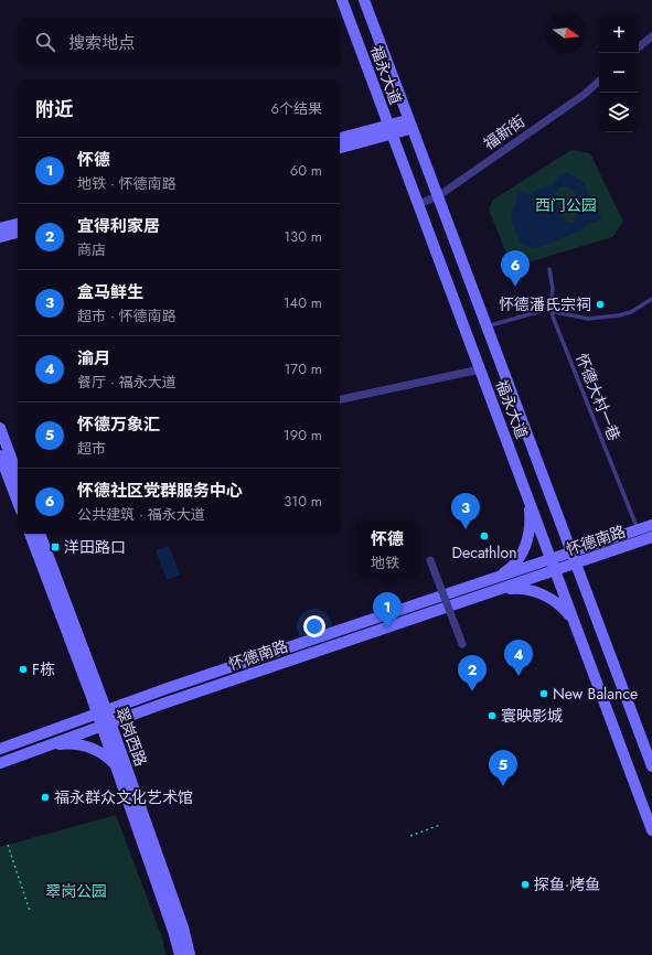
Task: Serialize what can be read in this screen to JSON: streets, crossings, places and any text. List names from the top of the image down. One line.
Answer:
{"streets":{"main road":["福永大道","怀德南路","翠岗西路"],"street":["福新街"],"lane":["怀德大村一巷"]},"crossings":[["福永大道","福新街"],["福永大道","怀德南路"],["怀德大村一巷","怀德南路"],["怀德南路","翠岗西路"]],"parks":["西门公园","翠岗公园"],"places":{"other":["怀德潘氏宗祠","Decathlon","F栋","New Balance","寰映影城","福永群众文化艺术馆","探鱼·烤鱼"],"transit":["洋田路口"]},"north":"right","page":{"map_buttons":["+","−"],"search":"搜索地点","heading":["附近","6个结果"],"list":[{"mark":"1","name":"怀德","note":"地铁 · 怀德南路","value":"60 m"},{"mark":"2","name":"宜得利家居","note":"商店","value":"130 m"},{"mark":"3","name":"盒马鲜生","note":"超市 · 怀德南路","value":"140 m"},{"mark":"4","name":"渝月","note":"餐厅 · 福永大道","value":"170 m"},{"mark":"5","name":"怀德万象汇","note":"超市","value":"190 m"},{"mark":"6","name":"怀德社区党群服务中心","note":"公共建筑 · 福永大道","value":"310 m"}],"pins":["6","3","1","4","2","5"],"popup":["怀德","地铁"]}}
